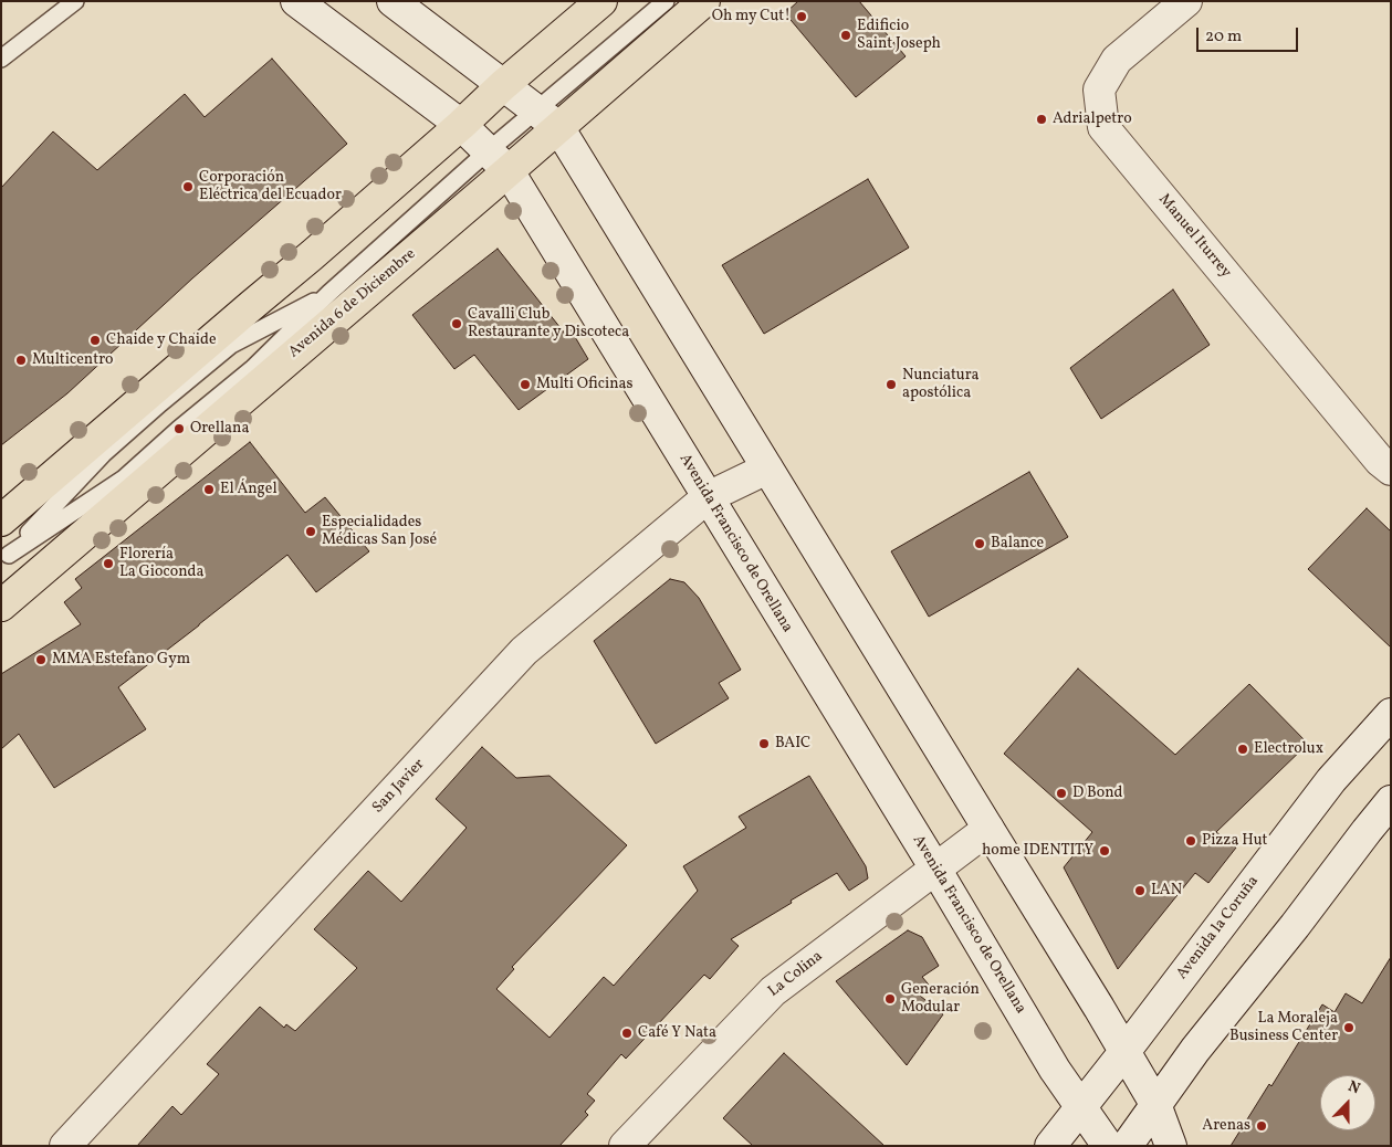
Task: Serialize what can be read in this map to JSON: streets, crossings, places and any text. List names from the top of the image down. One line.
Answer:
{"streets":{"main road":["Manuel Iturrey","Avenida 6 de Diciembre","Avenida Francisco de Orellana","San Javier","Avenida la Coruña","La Colina"]},"crossings":[["Avenida 6 de Diciembre","Avenida Francisco de Orellana"],["Avenida Francisco de Orellana","San Javier"],["Avenida Francisco de Orellana","Avenida la Coruña"],["Avenida Francisco de Orellana","La Colina"]],"places":["Oh my Cut!","Edificio Saint Joseph","Adrialpetro","Corporación Eléctrica del Ecuador","Cavalli Club Restaurante y Discoteca","Chaide y Chaide","Multicentro","Multi Oficinas","Nunciatura apostólica","Orellana","El Ángel","Especialidades Médicas San José","Balance","Florería La Gioconda","MMA Estefano Gym","BAIC","Electrolux","D Bond","Pizza Hut","home IDENTITY","LAN","Generación Modular","La Moraleja Business Center","Café Y Nata","Arenas"],"scale_bar":"20 m","north":"top"}
